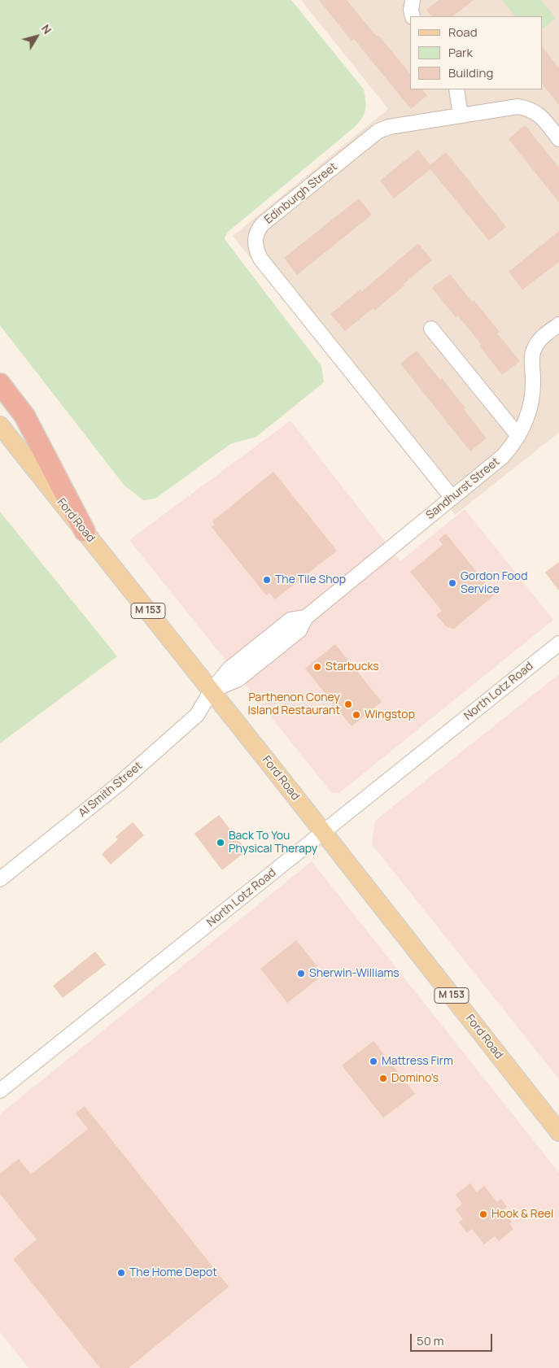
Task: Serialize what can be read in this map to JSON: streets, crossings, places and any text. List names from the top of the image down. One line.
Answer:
{"streets":{"main road":["Ford Road","M 153"],"street":["Edinburgh Street","Sandhurst Street","North Lotz Road","Al Smith Street"]},"crossings":[["Edinburgh Street","Sandhurst Street"],["Sandhurst Street","Ford Road"],["Sandhurst Street","Al Smith Street"],["Ford Road","North Lotz Road"],["Ford Road","Al Smith Street"]],"places":["The Tile Shop","Gordon Food Service","Starbucks","Parthenon Coney Island Restaurant","Wingstop","Back To You Physical Therapy","Sherwin-Williams","Mattress Firm","Domino's","Hook & Reel","The Home Depot"],"legend":["Road","Park","Building"],"scale_bar":"50 m","north":"top right"}
